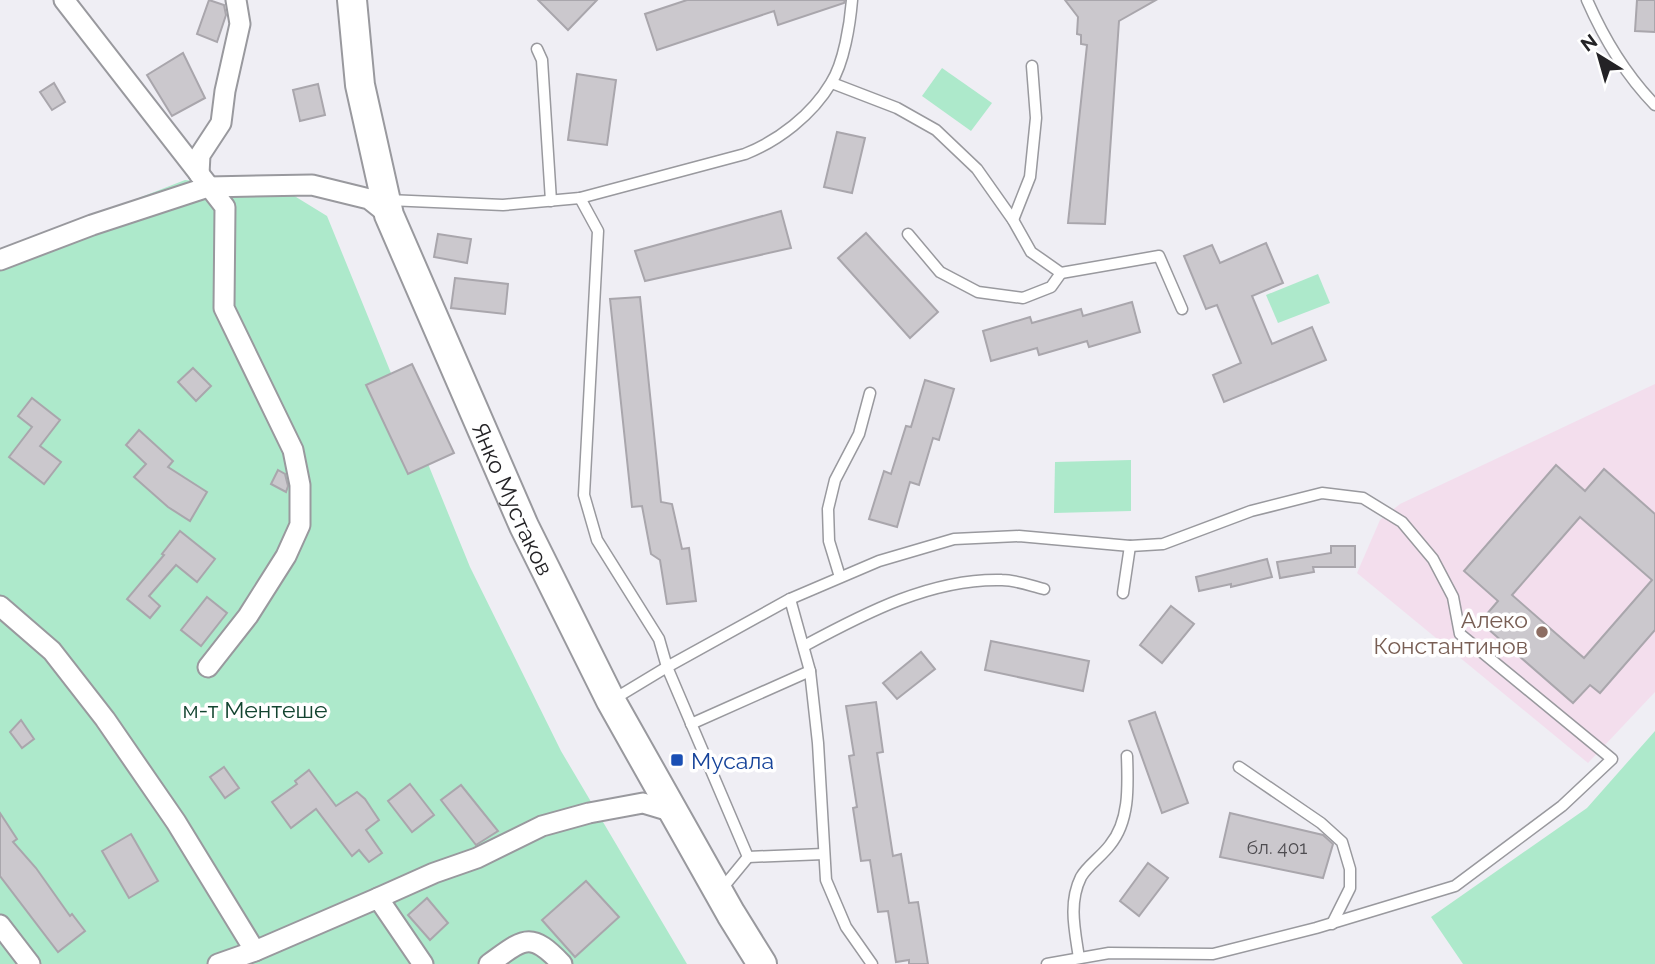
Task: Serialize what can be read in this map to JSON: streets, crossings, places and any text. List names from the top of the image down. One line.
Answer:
{"streets":{"street":["Янко Мустаков"]},"parks":["м-т Ментeше"],"places":{"other":["Алеко Константинов"],"transit":["Мусала"]},"house_numbers":["бл. 401"],"north":"top left"}
